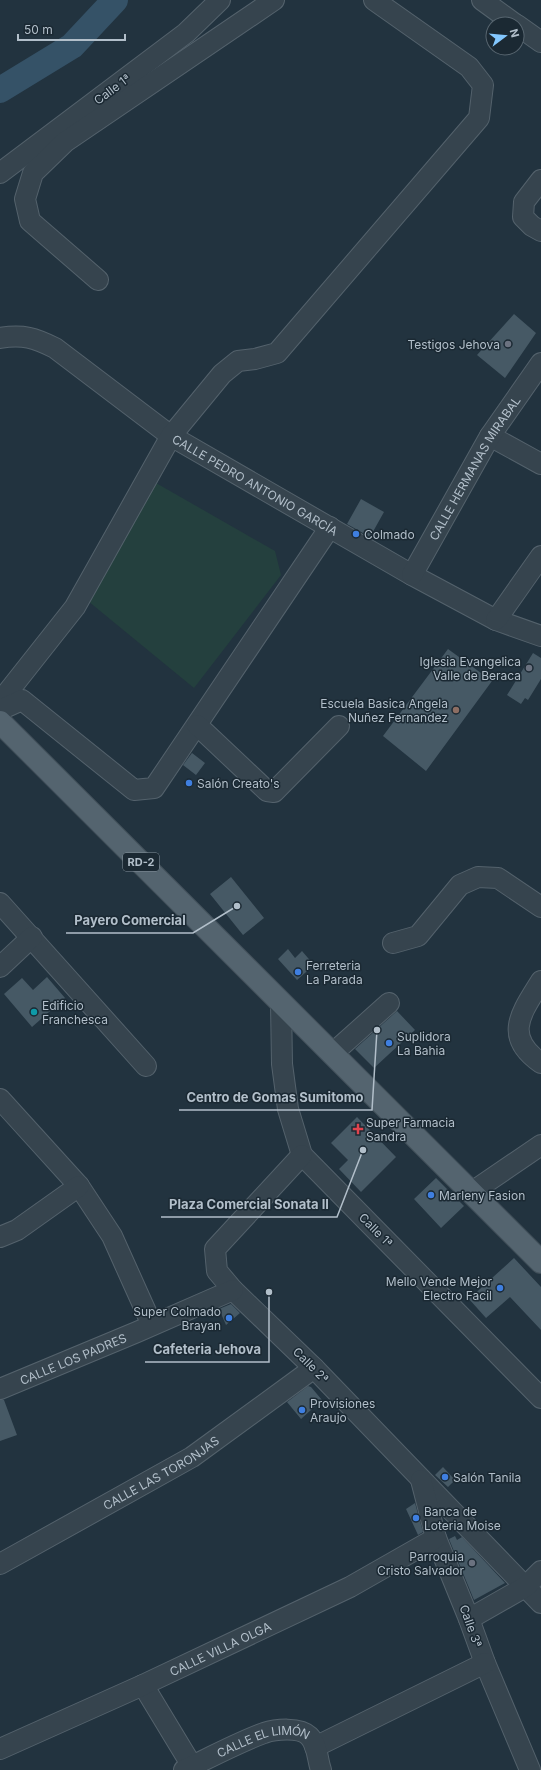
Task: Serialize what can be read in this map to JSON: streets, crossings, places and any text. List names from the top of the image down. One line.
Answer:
{"streets":{"main road":["RD-2"],"street":["Calle 1ª","CALLE HERMANAS MIRABAL","CALLE PEDRO ANTONIO GARCÍA","CALLE LOS PADRES","Calle 2ª","CALLE LAS TORONJAS","Calle 3ª","CALLE VILLA OLGA","CALLE EL LIMÓN"]},"crossings":[["Calle 1ª","RD-2"],["Calle 1ª","Calle 2ª"],["CALLE HERMANAS MIRABAL","CALLE PEDRO ANTONIO GARCÍA"],["CALLE LOS PADRES","Calle 2ª"],["Calle 2ª","CALLE LAS TORONJAS"],["Calle 2ª","Calle 3ª"],["Calle 3ª","CALLE VILLA OLGA"]],"places":{"other":["Testigos Jehova","Colmado","Iglesia Evangelica Valle de Beraca","Escuela Basica Angela Nuñez Fernandez","Salón Creato's","Payero Comercial","Ferreteria La Parada","Edificio Franchesca","Centro de Gomas Sumitomo","Suplidora La Bahia","Plaza Comercial Sonata II","Marleny Fasion","Mello Vende Mejor Electro Facil","Cafeteria Jehova","Super Colmado Brayan","Provisiones Araujo","Salón Tanila","Banca de Loteria Moise","Parroquia Cristo Salvador"],"health":["Super Farmacia Sandra"]},"scale_bar":"50 m","north":"right"}
